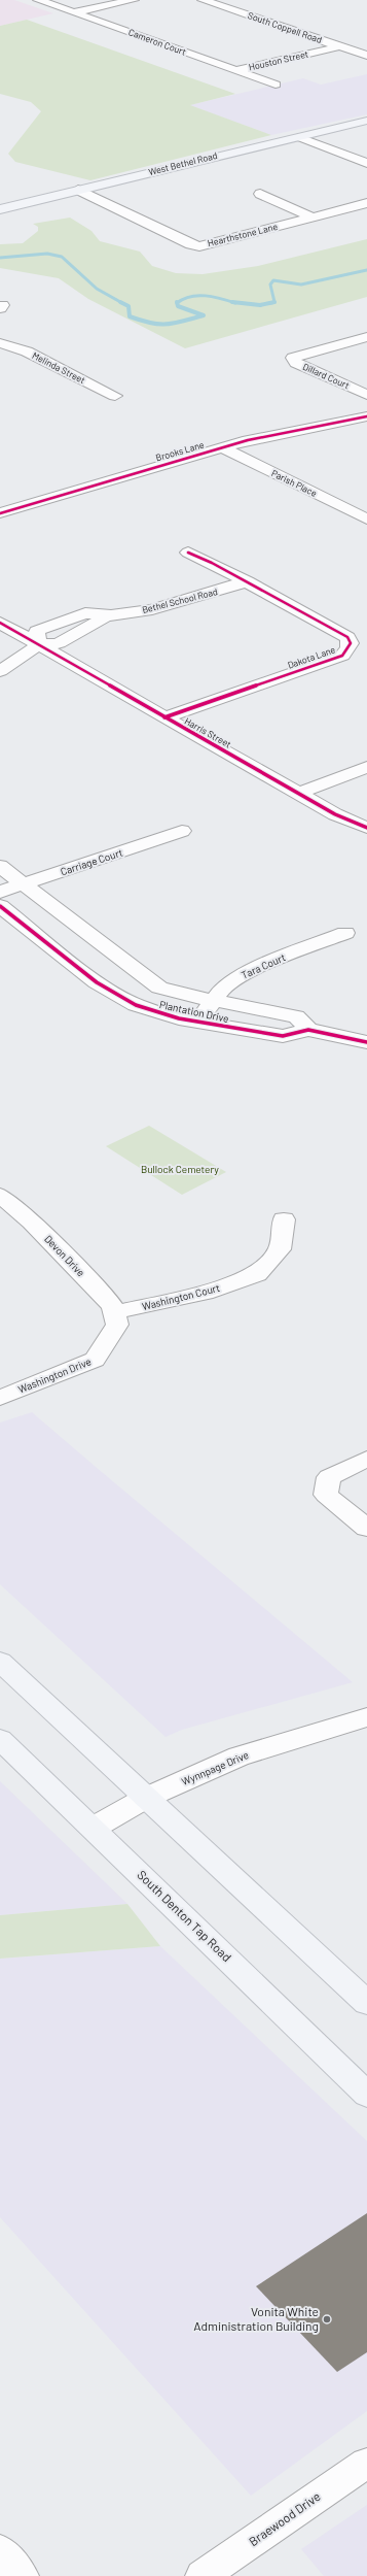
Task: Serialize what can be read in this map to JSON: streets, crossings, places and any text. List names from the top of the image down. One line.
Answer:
{"streets":{"main road":["West Bethel Road","South Denton Tap Road"],"street":["South Coppell Road","Cameron Court","Houston Street","Hearthstone Lane","Melinda Street","Dillard Court","Brooks Lane","Parish Place","Bethel School Road","Dakota Lane","Harris Street","Carriage Court","Tara Court","Plantation Drive","Devon Drive","Washington Court","Washington Drive","Wynnpage Drive","Braewood Drive"]},"crossings":[["South Coppell Road","Houston Street"],["Cameron Court","Houston Street"],["West Bethel Road","Hearthstone Lane"],["Brooks Lane","Parish Place"],["Bethel School Road","Dakota Lane"],["Bethel School Road","Harris Street"],["Dakota Lane","Harris Street"],["Carriage Court","Plantation Drive"],["Tara Court","Plantation Drive"],["Devon Drive","Washington Court"],["Devon Drive","Washington Drive"],["Washington Court","Washington Drive"],["Wynnpage Drive","South Denton Tap Road"]],"parks":["Bullock Cemetery"],"places":["Vonita White Administration Building"]}
